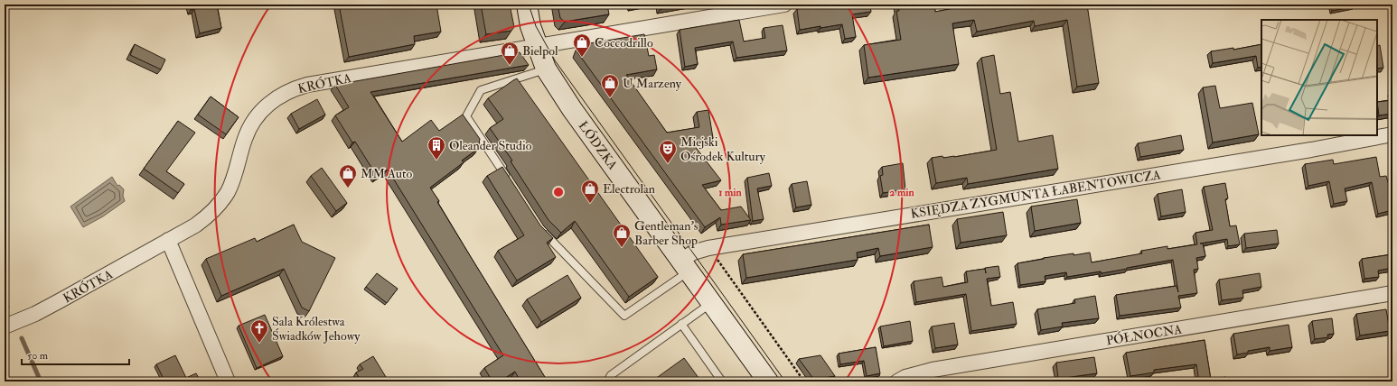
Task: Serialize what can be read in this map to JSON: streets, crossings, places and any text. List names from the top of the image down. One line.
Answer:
{"streets":{"main road":["ŁÓDZKA"],"street":["KRÓTKA","KSIĘDZA ZYGMUNTA ŁABENTOWICZA","PÓŁNOCNA"]},"crossings":[["KRÓTKA","ŁÓDZKA"],["ŁÓDZKA","KSIĘDZA ZYGMUNTA ŁABENTOWICZA"]],"places":{"shop":["Coccodrillo","Bielpol","U Marzeny","MM Auto","Electrolan","Gentleman's Barber Shop"],"building":["Oleander Studio"],"theatre":["Miejski Ośrodek Kultury"],"church":["Sala Królestwa Świadków Jehowy"]},"scale_bar":"50 m","rings":["1 min","2 min"]}
